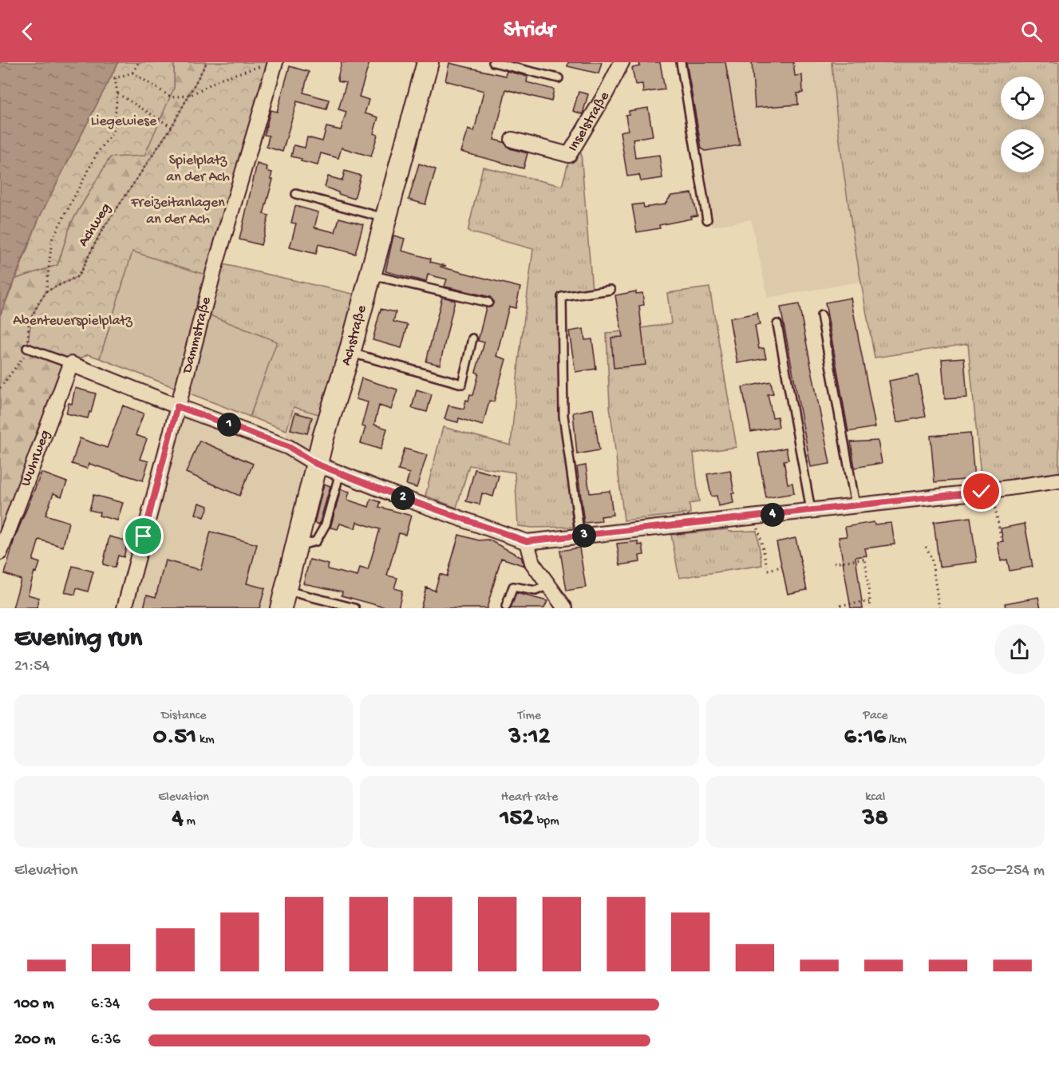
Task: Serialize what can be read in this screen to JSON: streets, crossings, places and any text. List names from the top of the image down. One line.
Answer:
{"streets":{"main road":["Achstraße"],"street":["Inselstraße","Dammstraße","Wuhrweg"],"path":["Achweg"]},"parks":["Liegewiese","Spielplatz an der Ach","Freizeitanlagen an der Ach","Abenteuerspielplatz"],"page":{"header":"Stridr","pins":["1","2","4","3"],"heading":["Evening run","21:54"],"stats":[["Distance","0.51 km"],["Time","3:12"],["Pace","6:16 /km"],["Elevation","4 m"],["Heart rate","152 bpm"],["kcal","38"]],"chart":["Elevation","250–254 m"],"list":[{"name":"100 m","note":"6:34"},{"name":"200 m","note":"6:36"}]}}
